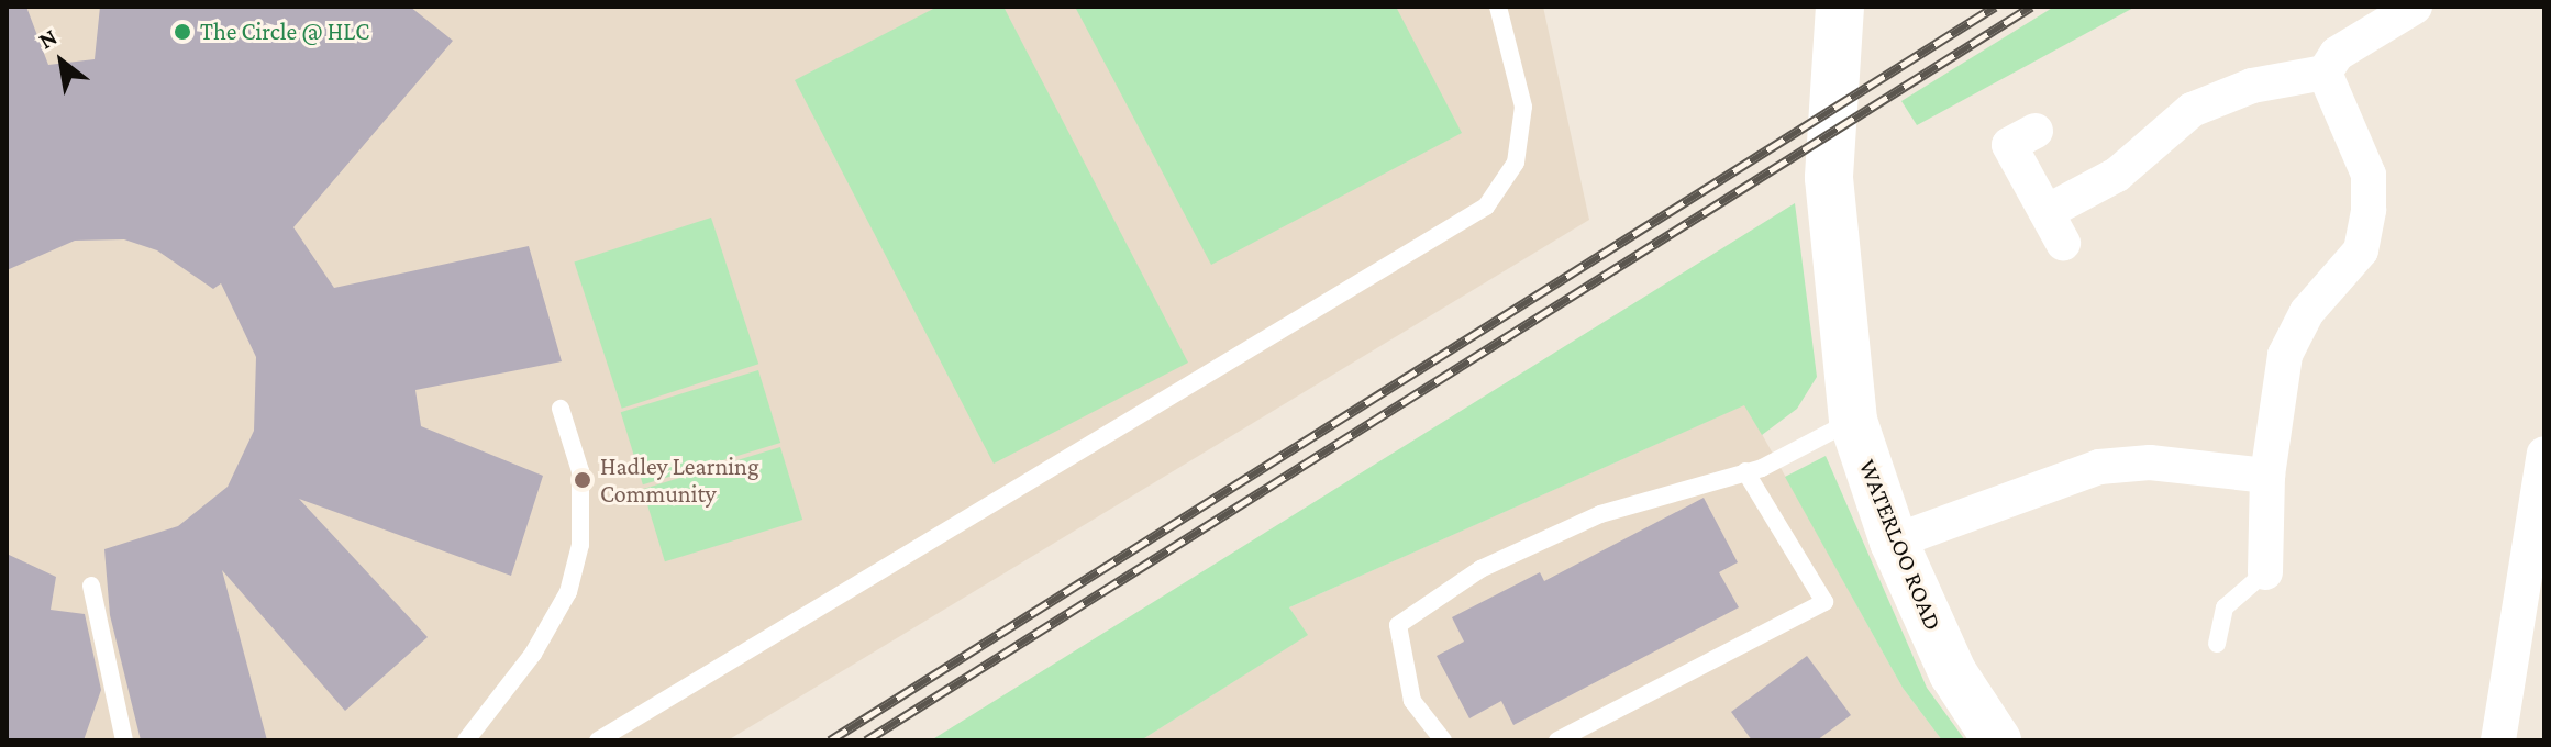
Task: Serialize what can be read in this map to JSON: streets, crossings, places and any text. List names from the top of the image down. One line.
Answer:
{"streets":{"street":["WATERLOO ROAD"]},"places":["The Circle @ HLC","Hadley Learning Community"],"north":"top left"}
